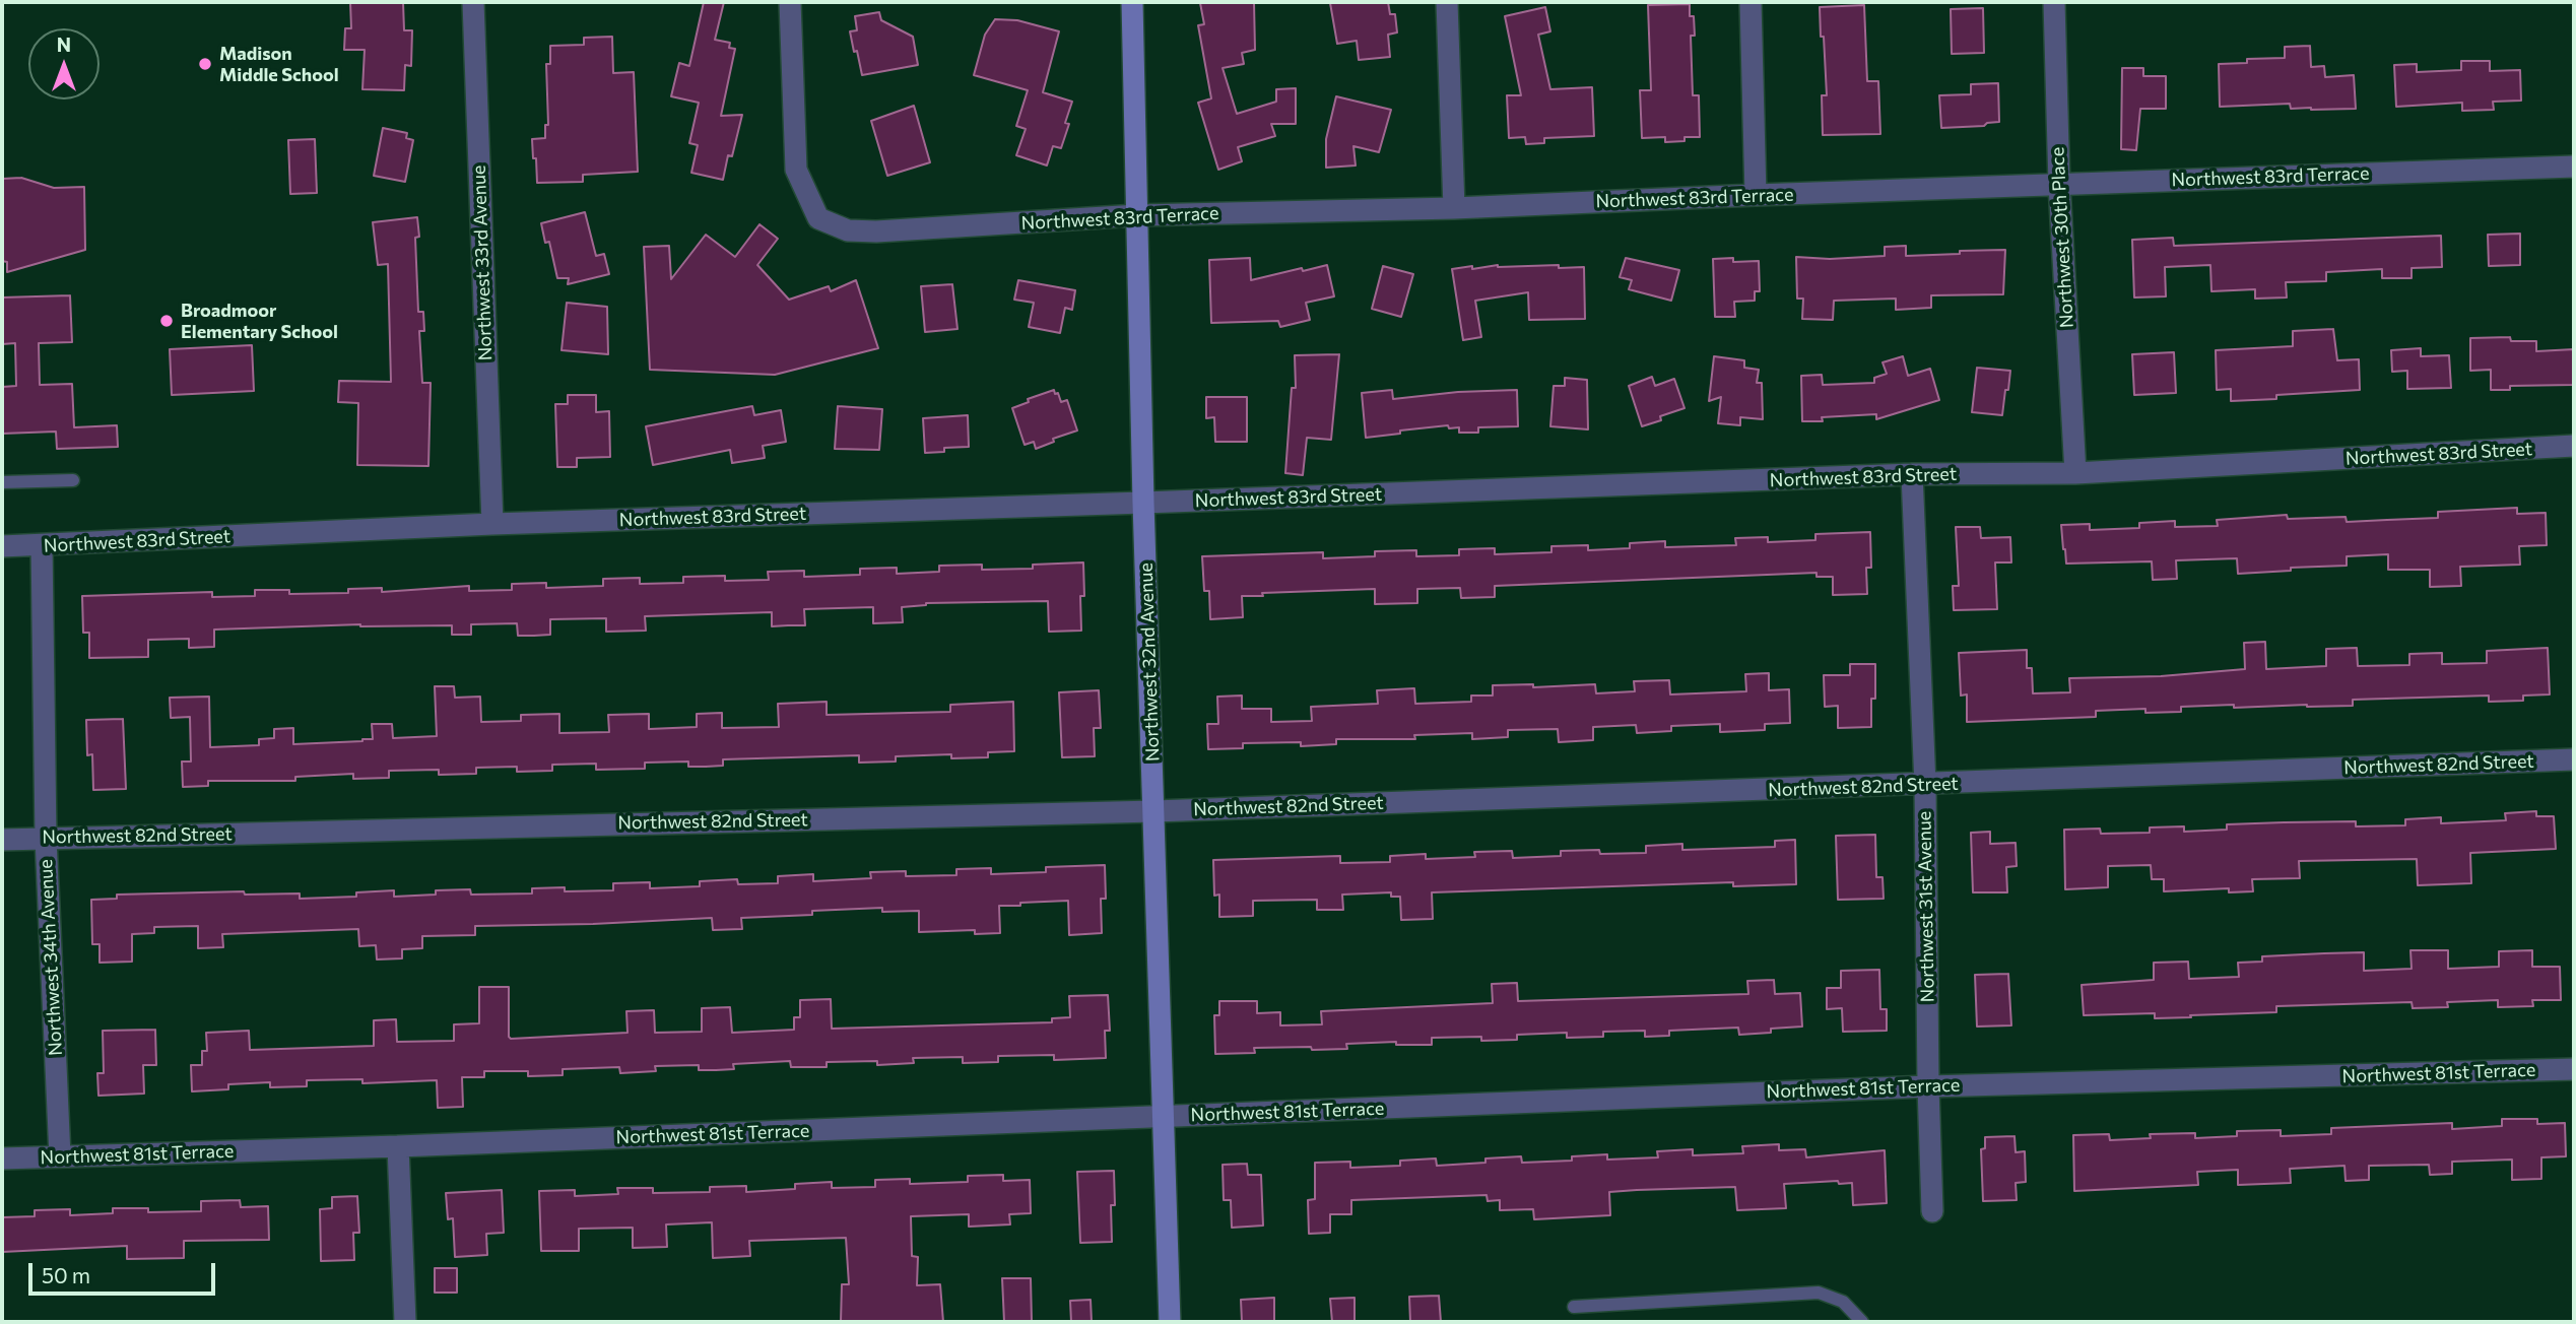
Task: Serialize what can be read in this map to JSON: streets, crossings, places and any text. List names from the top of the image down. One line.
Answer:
{"streets":{"main road":["Northwest 32nd Avenue"],"street":["Northwest 83rd Terrace","Northwest 30th Place","Northwest 33rd Avenue","Northwest 83rd Street","Northwest 82nd Street","Northwest 31st Avenue","Northwest 34th Avenue","Northwest 81st Terrace"]},"crossings":[["Northwest 83rd Terrace","Northwest 30th Place"],["Northwest 83rd Terrace","Northwest 32nd Avenue"],["Northwest 30th Place","Northwest 83rd Street"],["Northwest 33rd Avenue","Northwest 83rd Street"],["Northwest 83rd Street","Northwest 32nd Avenue"],["Northwest 83rd Street","Northwest 31st Avenue"],["Northwest 83rd Street","Northwest 34th Avenue"],["Northwest 32nd Avenue","Northwest 82nd Street"],["Northwest 32nd Avenue","Northwest 81st Terrace"],["Northwest 82nd Street","Northwest 31st Avenue"],["Northwest 82nd Street","Northwest 34th Avenue"],["Northwest 31st Avenue","Northwest 81st Terrace"],["Northwest 34th Avenue","Northwest 81st Terrace"]],"places":["Madison Middle School","Broadmoor Elementary School"],"scale_bar":"50 m","north":"top"}
